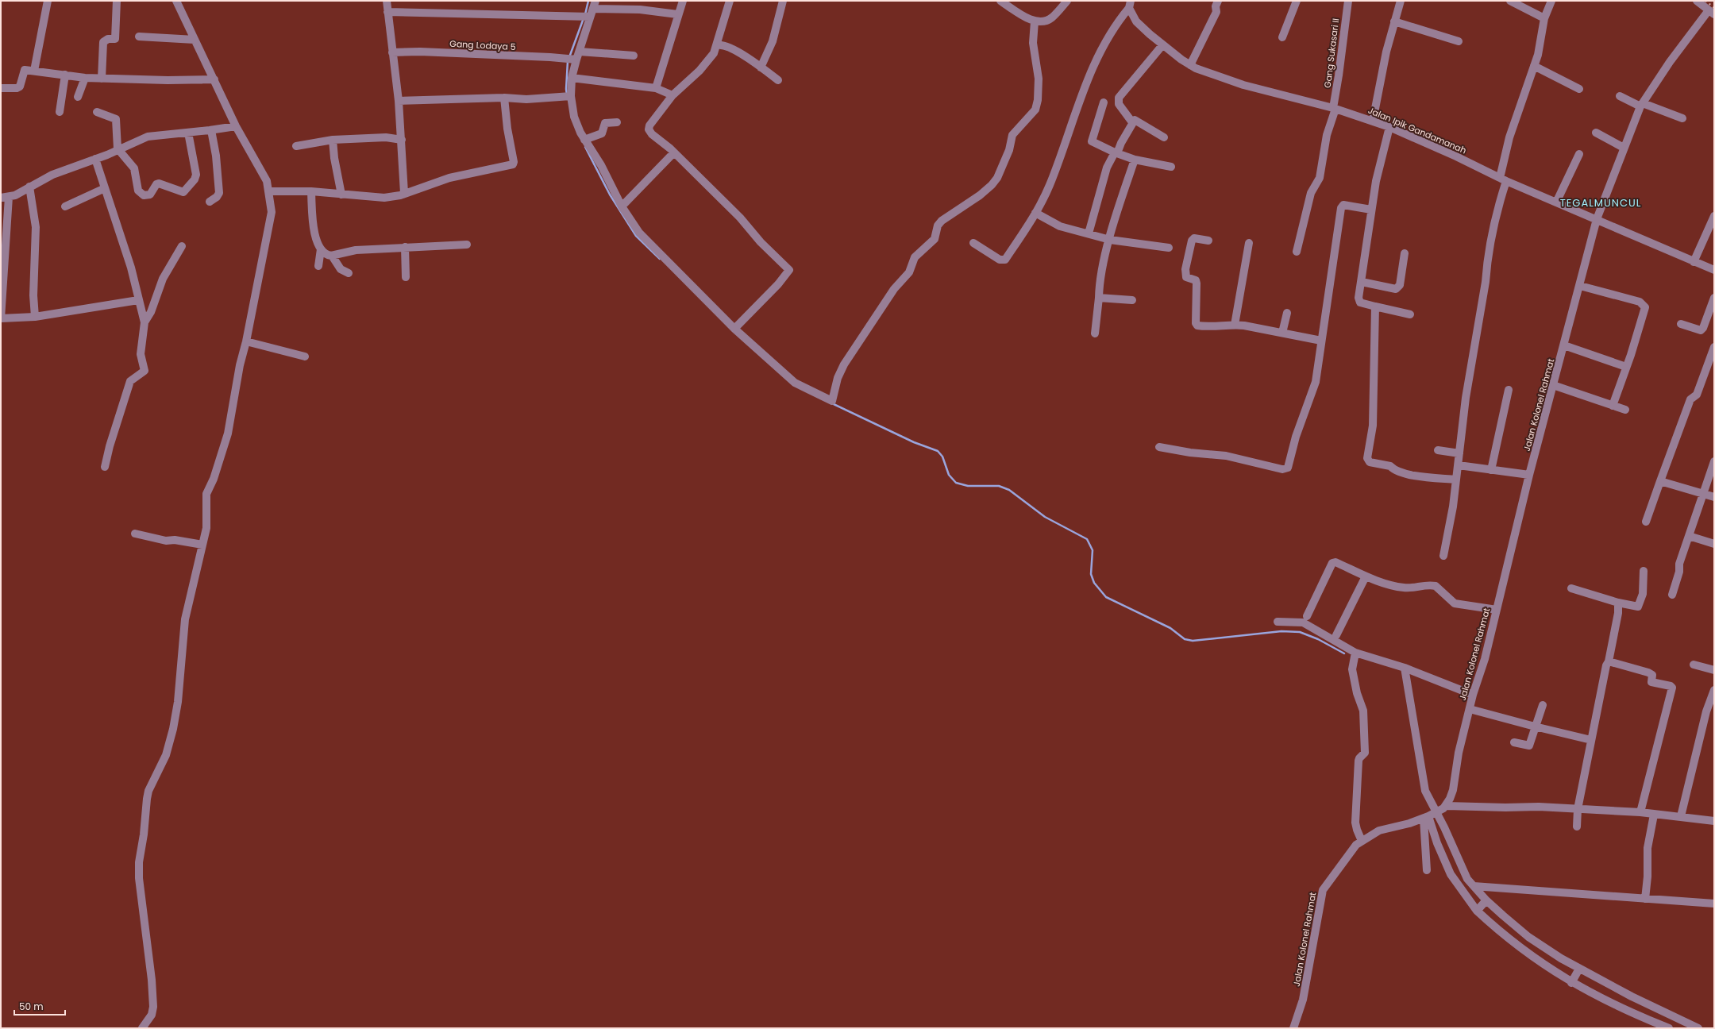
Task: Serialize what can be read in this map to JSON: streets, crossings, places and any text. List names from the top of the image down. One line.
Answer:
{"streets":{"street":["Gang Lodaya 5","Gang Sukasari II","Jalan Ipik Gandamanah","Jalan Kolonel Rahmat"]},"crossings":[["Gang Sukasari II","Jalan Ipik Gandamanah"],["Jalan Ipik Gandamanah","Jalan Kolonel Rahmat"]],"districts":["TEGALMUNCUL"],"scale_bar":"50 m"}
